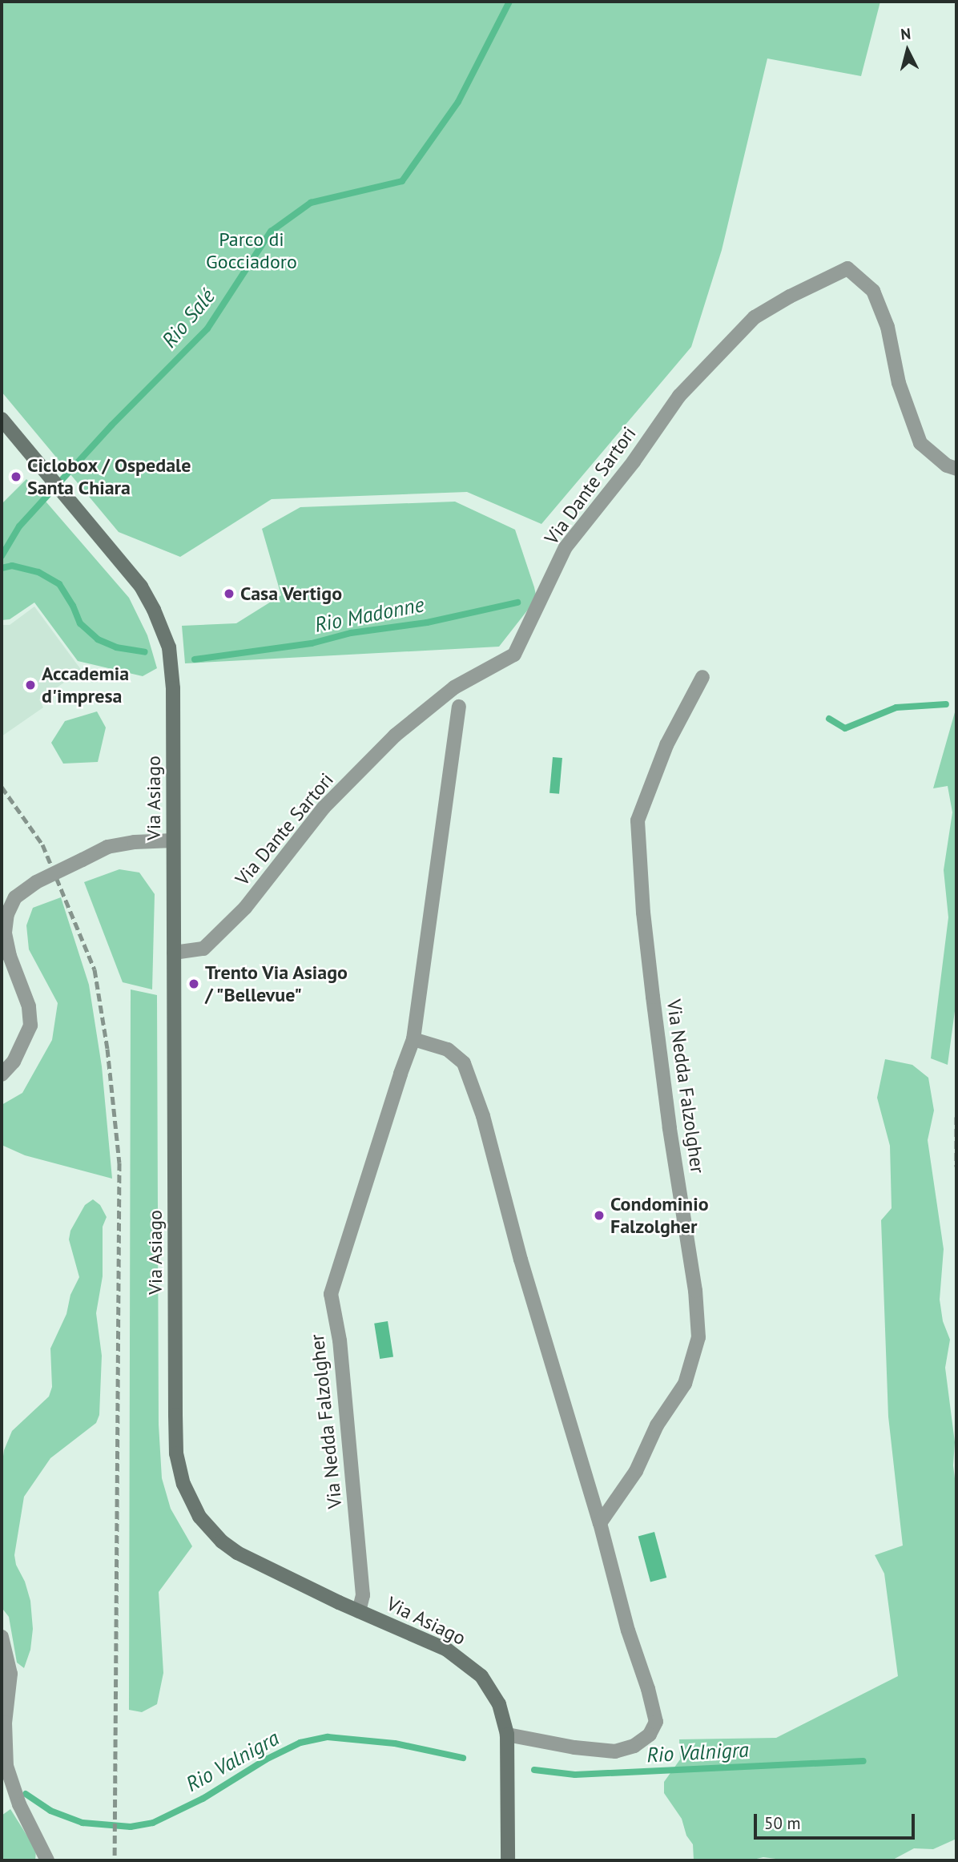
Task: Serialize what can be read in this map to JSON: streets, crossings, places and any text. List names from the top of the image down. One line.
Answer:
{"streets":{"main road":["Via Asiago"],"street":["Via Dante Sartori","Via Nedda Falzolgher"]},"crossings":[["Via Dante Sartori","Via Asiago"],["Via Asiago","Via Nedda Falzolgher"]],"water":["Rio Salé","Rio Madonne","Rio Valnigra"],"parks":["Parco di Gocciadoro"],"places":["Ciclobox / Ospedale Santa Chiara","Casa Vertigo","Accademia d'impresa","Trento Via Asiago / \"Bellevue\"","Condominio Falzolgher"],"scale_bar":"50 m","north":"top"}
